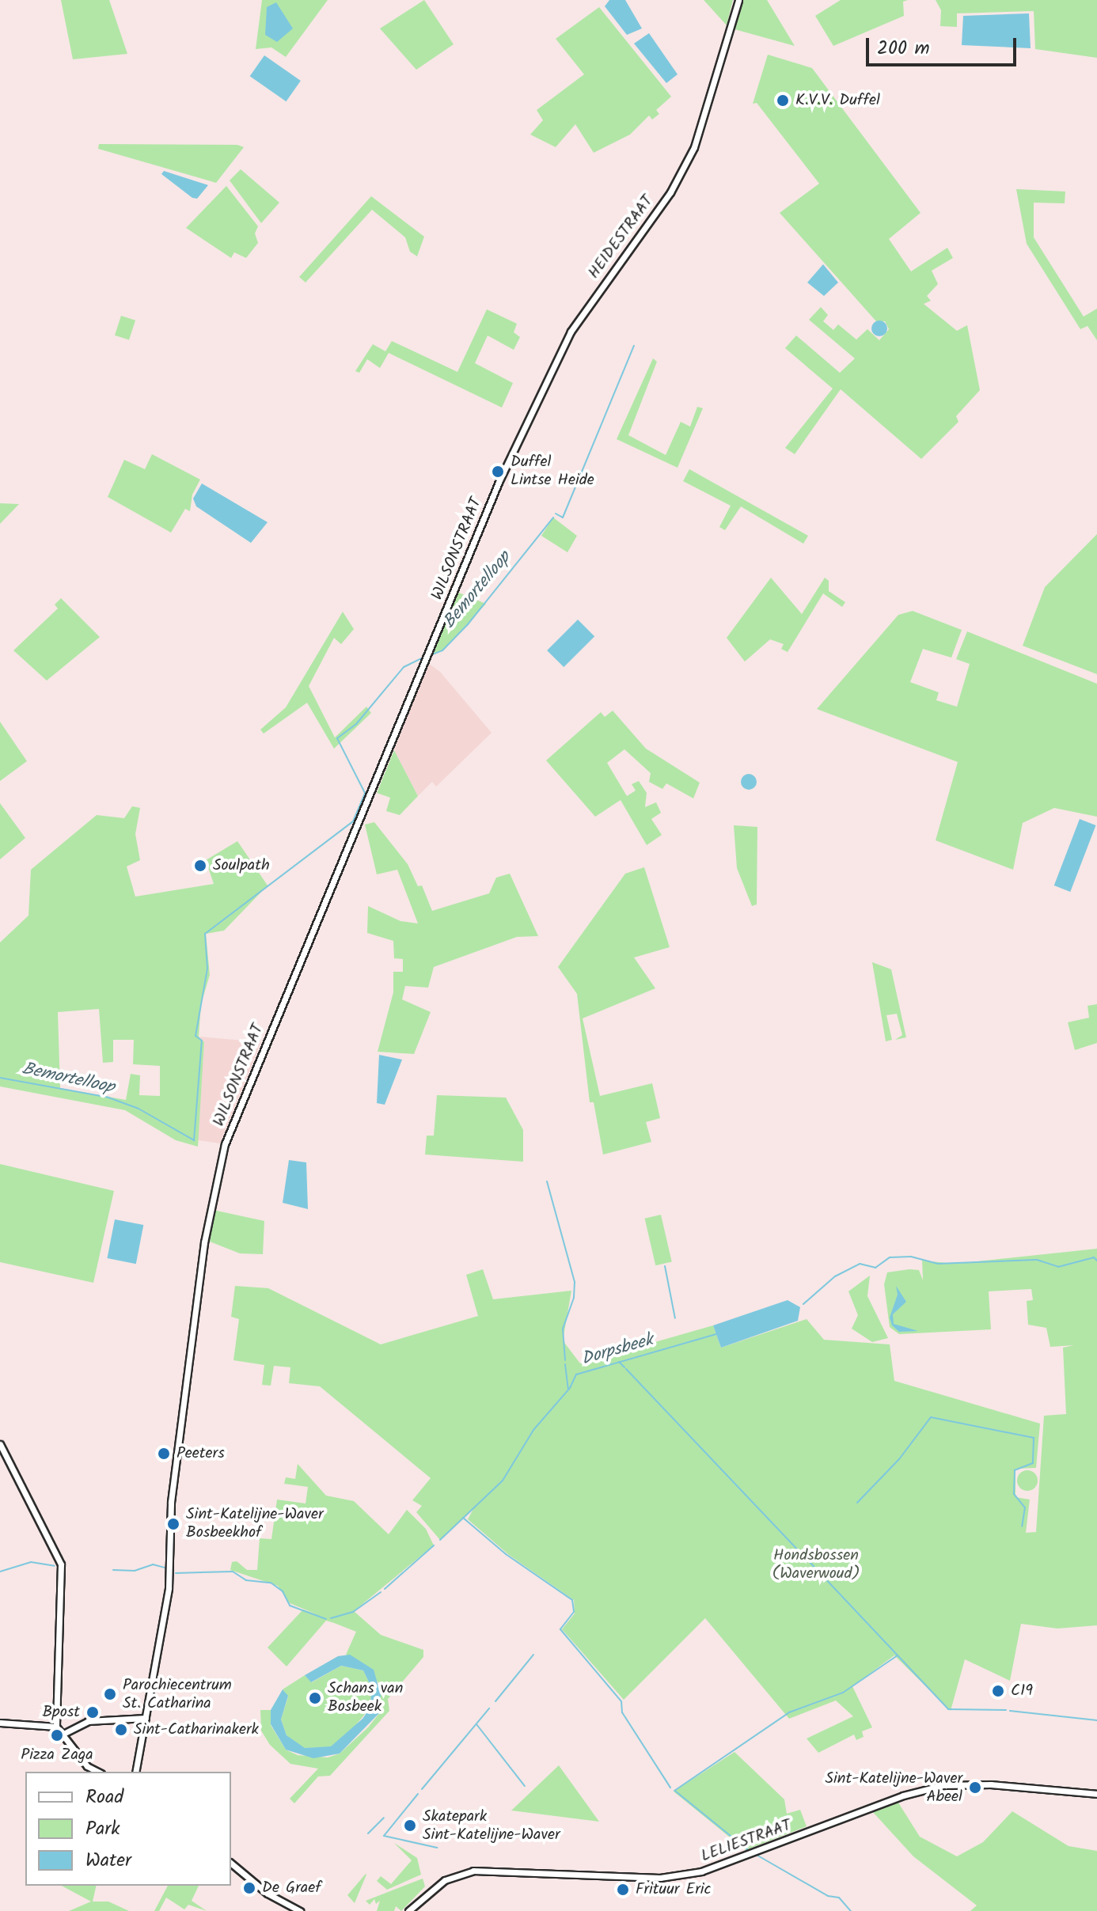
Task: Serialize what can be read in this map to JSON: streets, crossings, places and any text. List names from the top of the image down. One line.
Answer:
{"streets":{"street":["HEIDESTRAAT","WILSONSTRAAT","LELIESTRAAT"]},"crossings":[["HEIDESTRAAT","WILSONSTRAAT"]],"water":["Bemortelloop","Dorpsbeek"],"parks":["Hondsbossen (Waverwoud)"],"places":["K.V.V. Duffel","Duffel Lintse Heide","Soulpath","Peeters","Sint-Katelijne-Waver Bosbeekhof","C19","Parochiecentrum St. Catharina","Schans van Bosbeek","Bpost","Sint-Catharinakerk","Pizza Zaga","Sint-Katelijne-Waver Abeel","Skatepark Sint-Katelijne-Waver","De Graef","Frituur Eric"],"legend":["Road","Park","Water"],"scale_bar":"200 m"}
